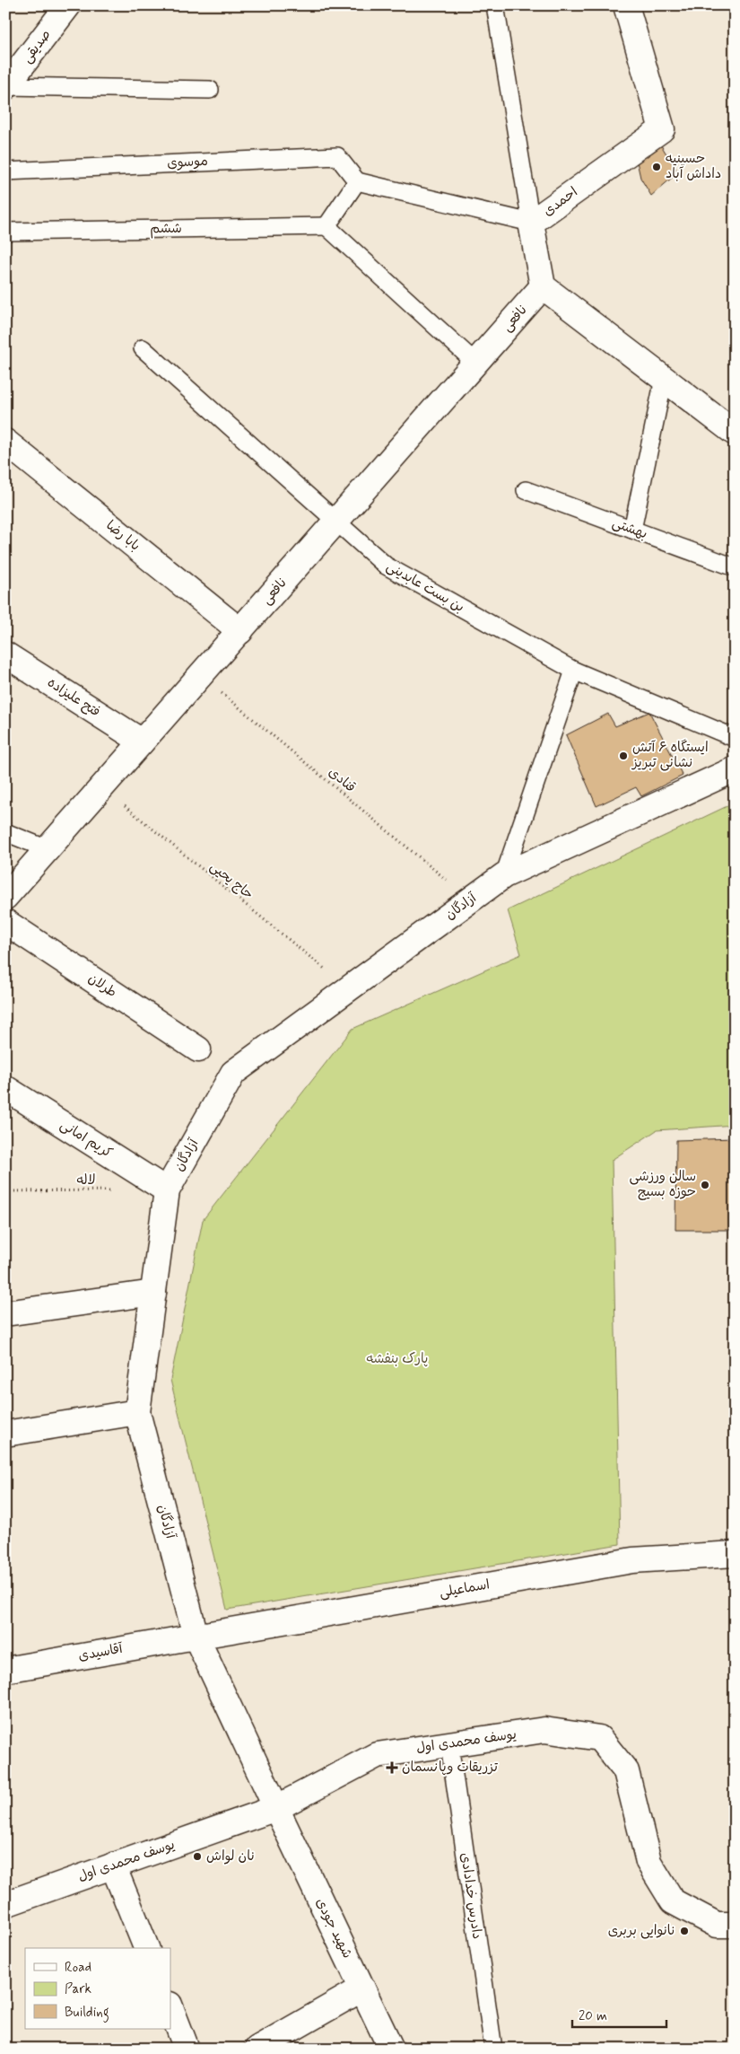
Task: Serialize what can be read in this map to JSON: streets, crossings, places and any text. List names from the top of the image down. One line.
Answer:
{"streets":{"street":["صدیقی","احمدی","نافعی","بابا رضا","فتح علیزاده","آزادگان","طرلان","کریم امانی","اسماعیلی","آقاسیدی","یوسف محمدی اول","شهید جودی"],"lane":["موسوی","ششم","بهشتی","بن بست عابدینی","دادرس خدادادی"],"path":["قنادی","حاج یحیی","لاله"]},"crossings":[["احمدی","نافعی"],["نافعی","بابا رضا"],["نافعی","بن بست عابدینی"],["نافعی","فتح علیزاده"],["نافعی","قنادی"],["نافعی","حاج یحیی"],["قنادی","آزادگان"],["حاج یحیی","آزادگان"],["آزادگان","کریم امانی"],["آزادگان","اسماعیلی"],["آزادگان","آقاسیدی"],["آزادگان","یوسف محمدی اول"],["آزادگان","شهید جودی"],["اسماعیلی","آقاسیدی"],["یوسف محمدی اول","دادرس خدادادی"],["یوسف محمدی اول","شهید جودی"]],"parks":["پارک بنفشه"],"places":{"other":["حسینیه داداش آباد","ایستگاه ۶ آتش نشانی تبریز","سالن ورزشی حوزه بسیج","نان لواش","نانوایی بربری"],"health":["تزریقات وپانسمان"]},"legend":["Road","Park","Building"],"scale_bar":"20 m"}
